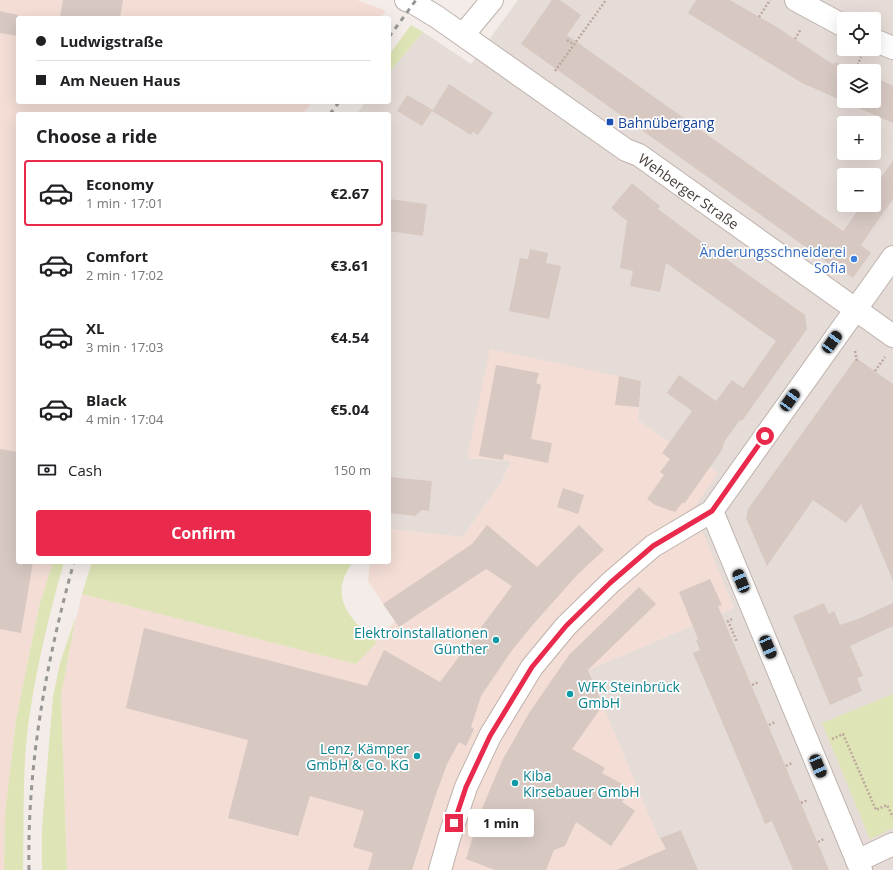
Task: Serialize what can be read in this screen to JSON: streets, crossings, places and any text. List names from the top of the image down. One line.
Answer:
{"streets":{"street":["Wehberger Straße"]},"places":{"transit":["Bahnübergang"],"other":["Änderungsschneiderei Sofia","Elektroinstallationen Günther","WFK Steinbrück GmbH","Lenz, Kämper GmbH & Co. KG","Kiba Kirsebauer GmbH"]},"page":{"map_buttons":["+","−"],"banner":["Ludwigstraße","Am Neuen Haus"],"heading":"Choose a ride","list":[{"name":"Economy","note":"1 min · 17:01","value":"€2.67"},{"name":"Comfort","note":"2 min · 17:02","value":"€3.61"},{"name":"XL","note":"3 min · 17:03","value":"€4.54"},{"name":"Black","note":"4 min · 17:04","value":"€5.04"}],"pay":["Cash","150 m"],"buttons":"Confirm","bubble":"1 min"}}
